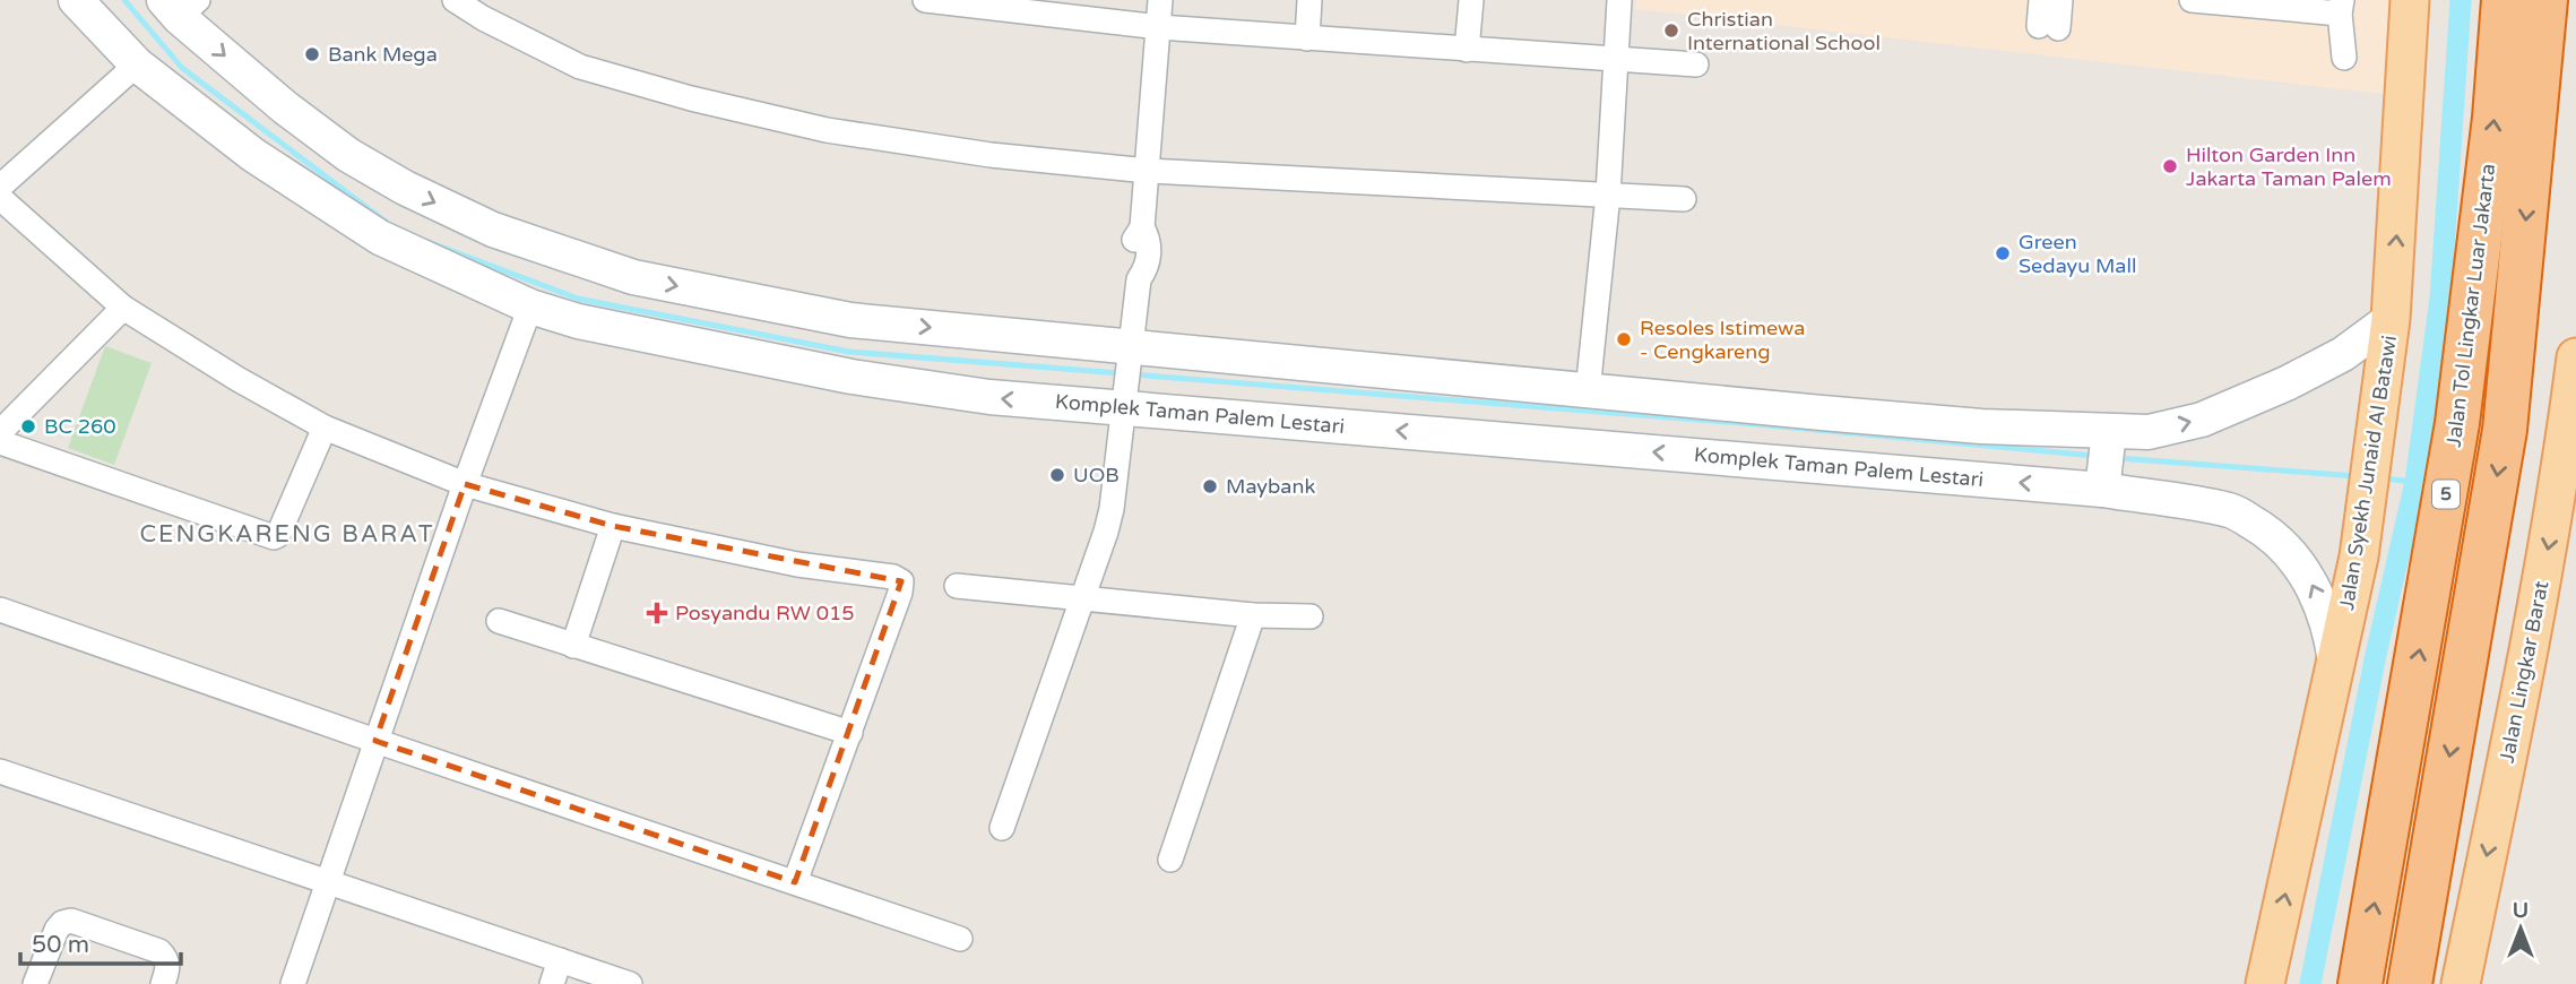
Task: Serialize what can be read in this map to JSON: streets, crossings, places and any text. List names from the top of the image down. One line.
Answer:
{"streets":{"highway":["Jalan Tol Lingkar Luar Jakarta","5"],"main road":["Jalan Syekh Junaid Al Batawi","Jalan Lingkar Barat"],"street":["Komplek Taman Palem Lestari"]},"crossings":[["Komplek Taman Palem Lestari","Jalan Syekh Junaid Al Batawi"]],"one_way":["Jalan Syekh Junaid Al Batawi","Jalan Lingkar Barat"],"districts":["CENGKARENG BARAT"],"places":{"other":["Christian International School","Bank Mega","Hilton Garden Inn Jakarta Taman Palem","Green Sedayu Mall","Resoles Istimewa - Cengkareng","BC 260","UOB","Maybank"],"health":["Posyandu RW 015"]},"scale_bar":"50 m","north":"top"}
